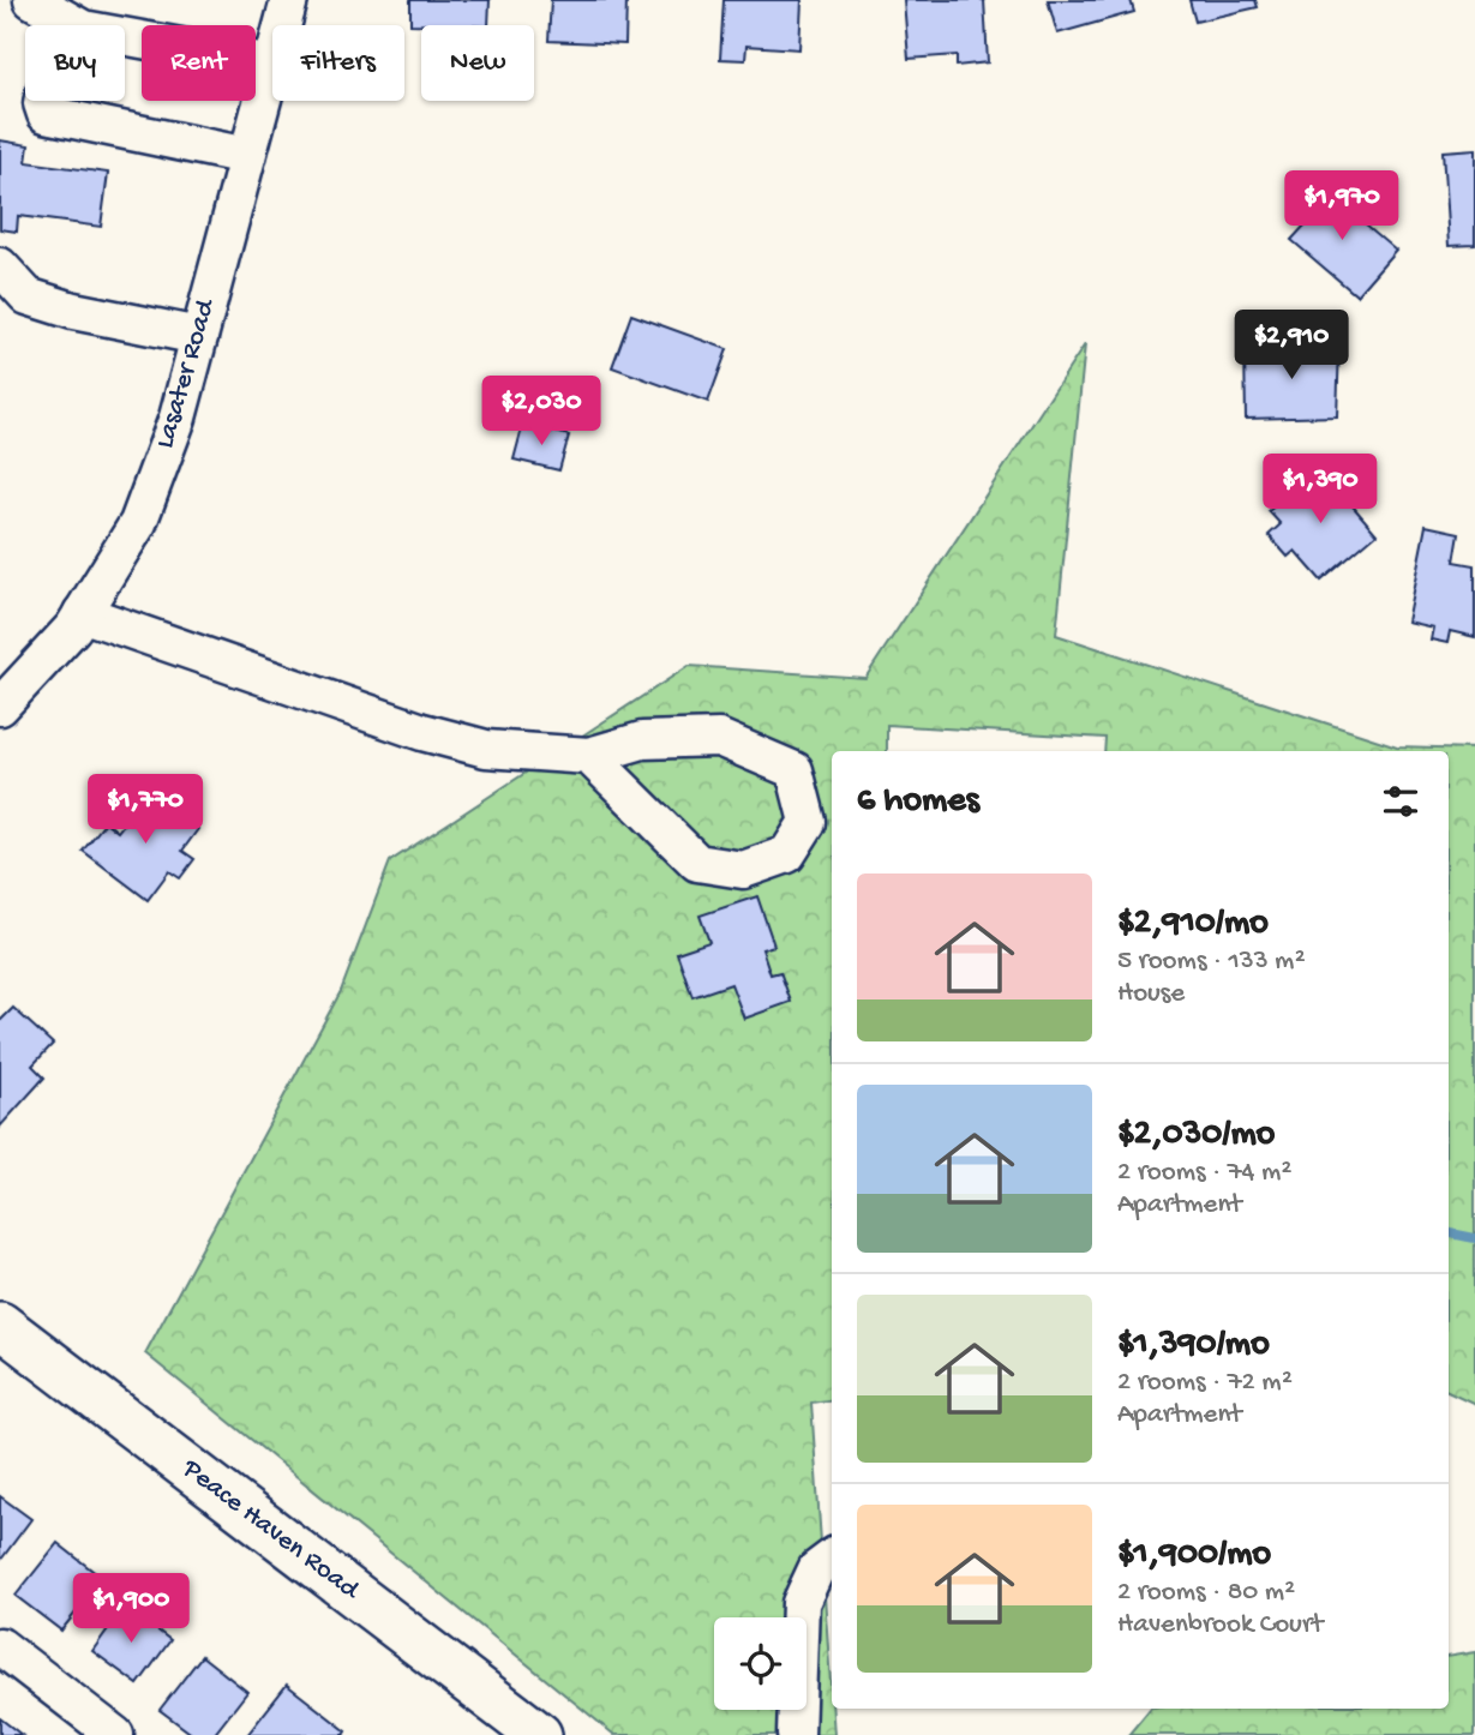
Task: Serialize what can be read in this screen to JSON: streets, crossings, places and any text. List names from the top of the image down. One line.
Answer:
{"streets":{"main road":["Peace Haven Road"],"street":["Lasater Road"]},"page":{"chip":["Buy","Rent","Filters","New"],"price":["$1,970","$2,910","$2,030","$1,390","$1,770","$1,900"],"heading":"6 homes","list":[{"name":"$2,910/mo","note":"5 rooms · 133 m² · House"},{"name":"$2,030/mo","note":"2 rooms · 74 m² · Apartment"},{"name":"$1,390/mo","note":"2 rooms · 72 m² · Apartment"},{"name":"$1,900/mo","note":"2 rooms · 80 m² · Havenbrook Court"}]}}
